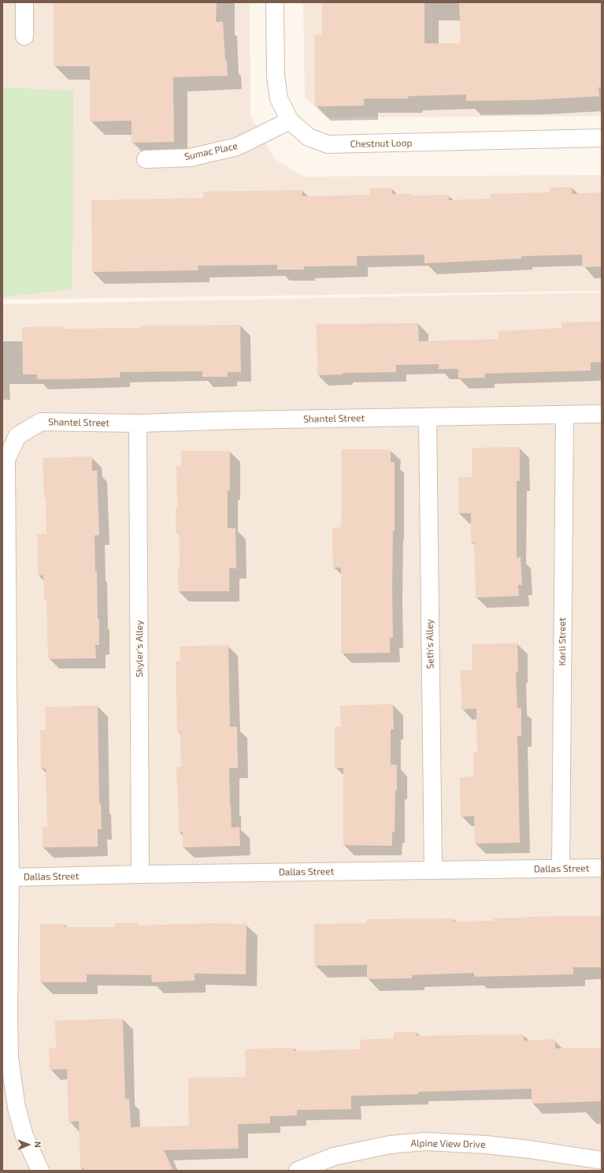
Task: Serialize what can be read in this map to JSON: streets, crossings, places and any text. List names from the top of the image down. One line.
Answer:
{"streets":{"street":["Chestnut Loop","Sumac Place","Shantel Street","Karli Street","Seth's Alley","Skyler's Alley","Dallas Street","Alpine View Drive"]},"crossings":[["Chestnut Loop","Sumac Place"],["Shantel Street","Karli Street"],["Shantel Street","Seth's Alley"],["Shantel Street","Skyler's Alley"],["Shantel Street","Dallas Street"],["Karli Street","Dallas Street"],["Seth's Alley","Dallas Street"],["Skyler's Alley","Dallas Street"]],"north":"right"}
